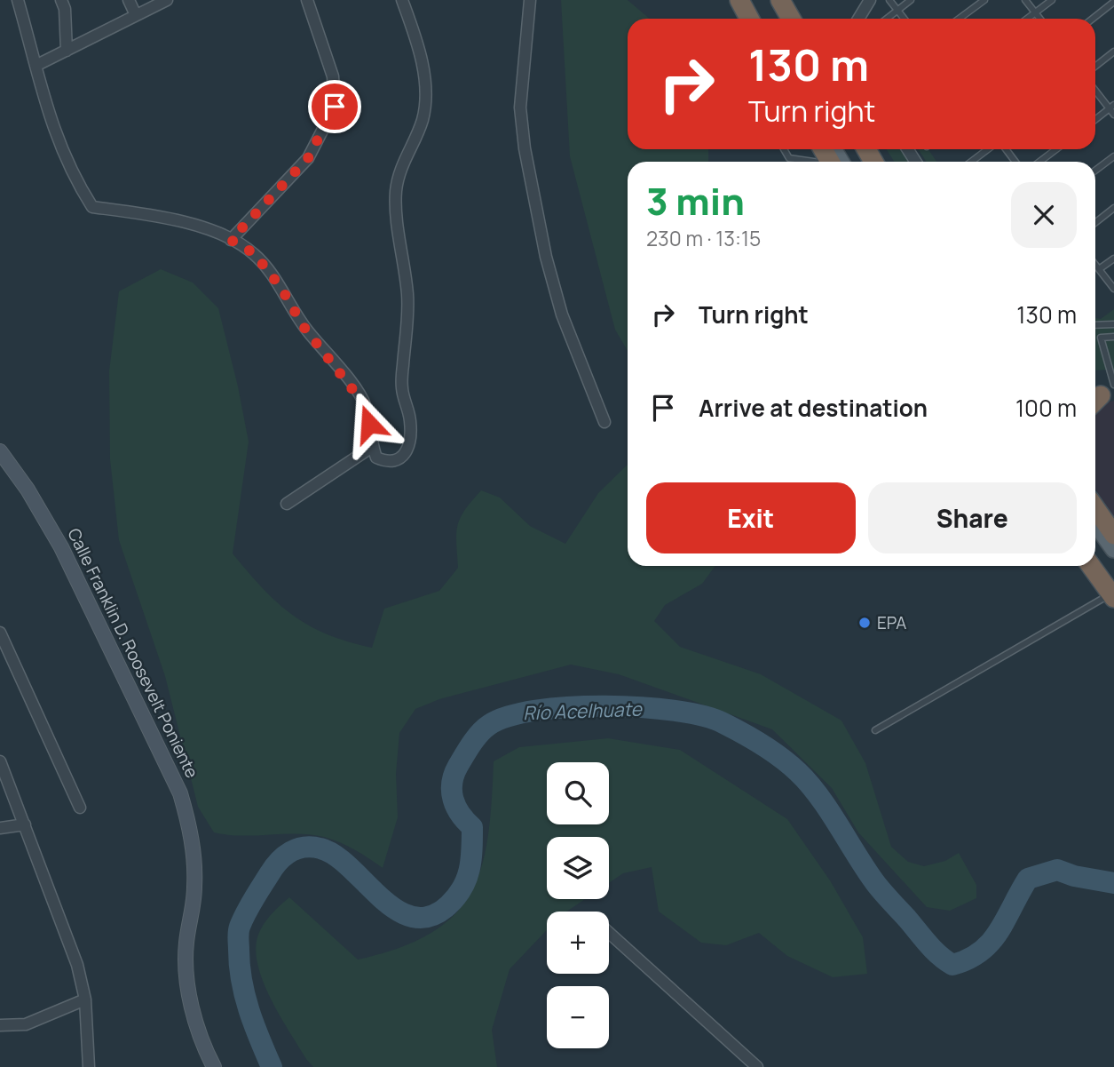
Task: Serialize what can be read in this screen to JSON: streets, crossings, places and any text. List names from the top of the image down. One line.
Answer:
{"streets":{"main road":["Calle Franklin D. Roosevelt Poniente"]},"water":["Río Acelhuate"],"places":["EPA"],"page":{"turn":["130 m","Turn right"],"heading":["3 min","230 m · 13:15"],"list":[{"name":"Turn right","value":"130 m"},{"name":"Arrive at destination","value":"100 m"}],"buttons":["Exit","Share"],"map_buttons":["+","−"]}}
